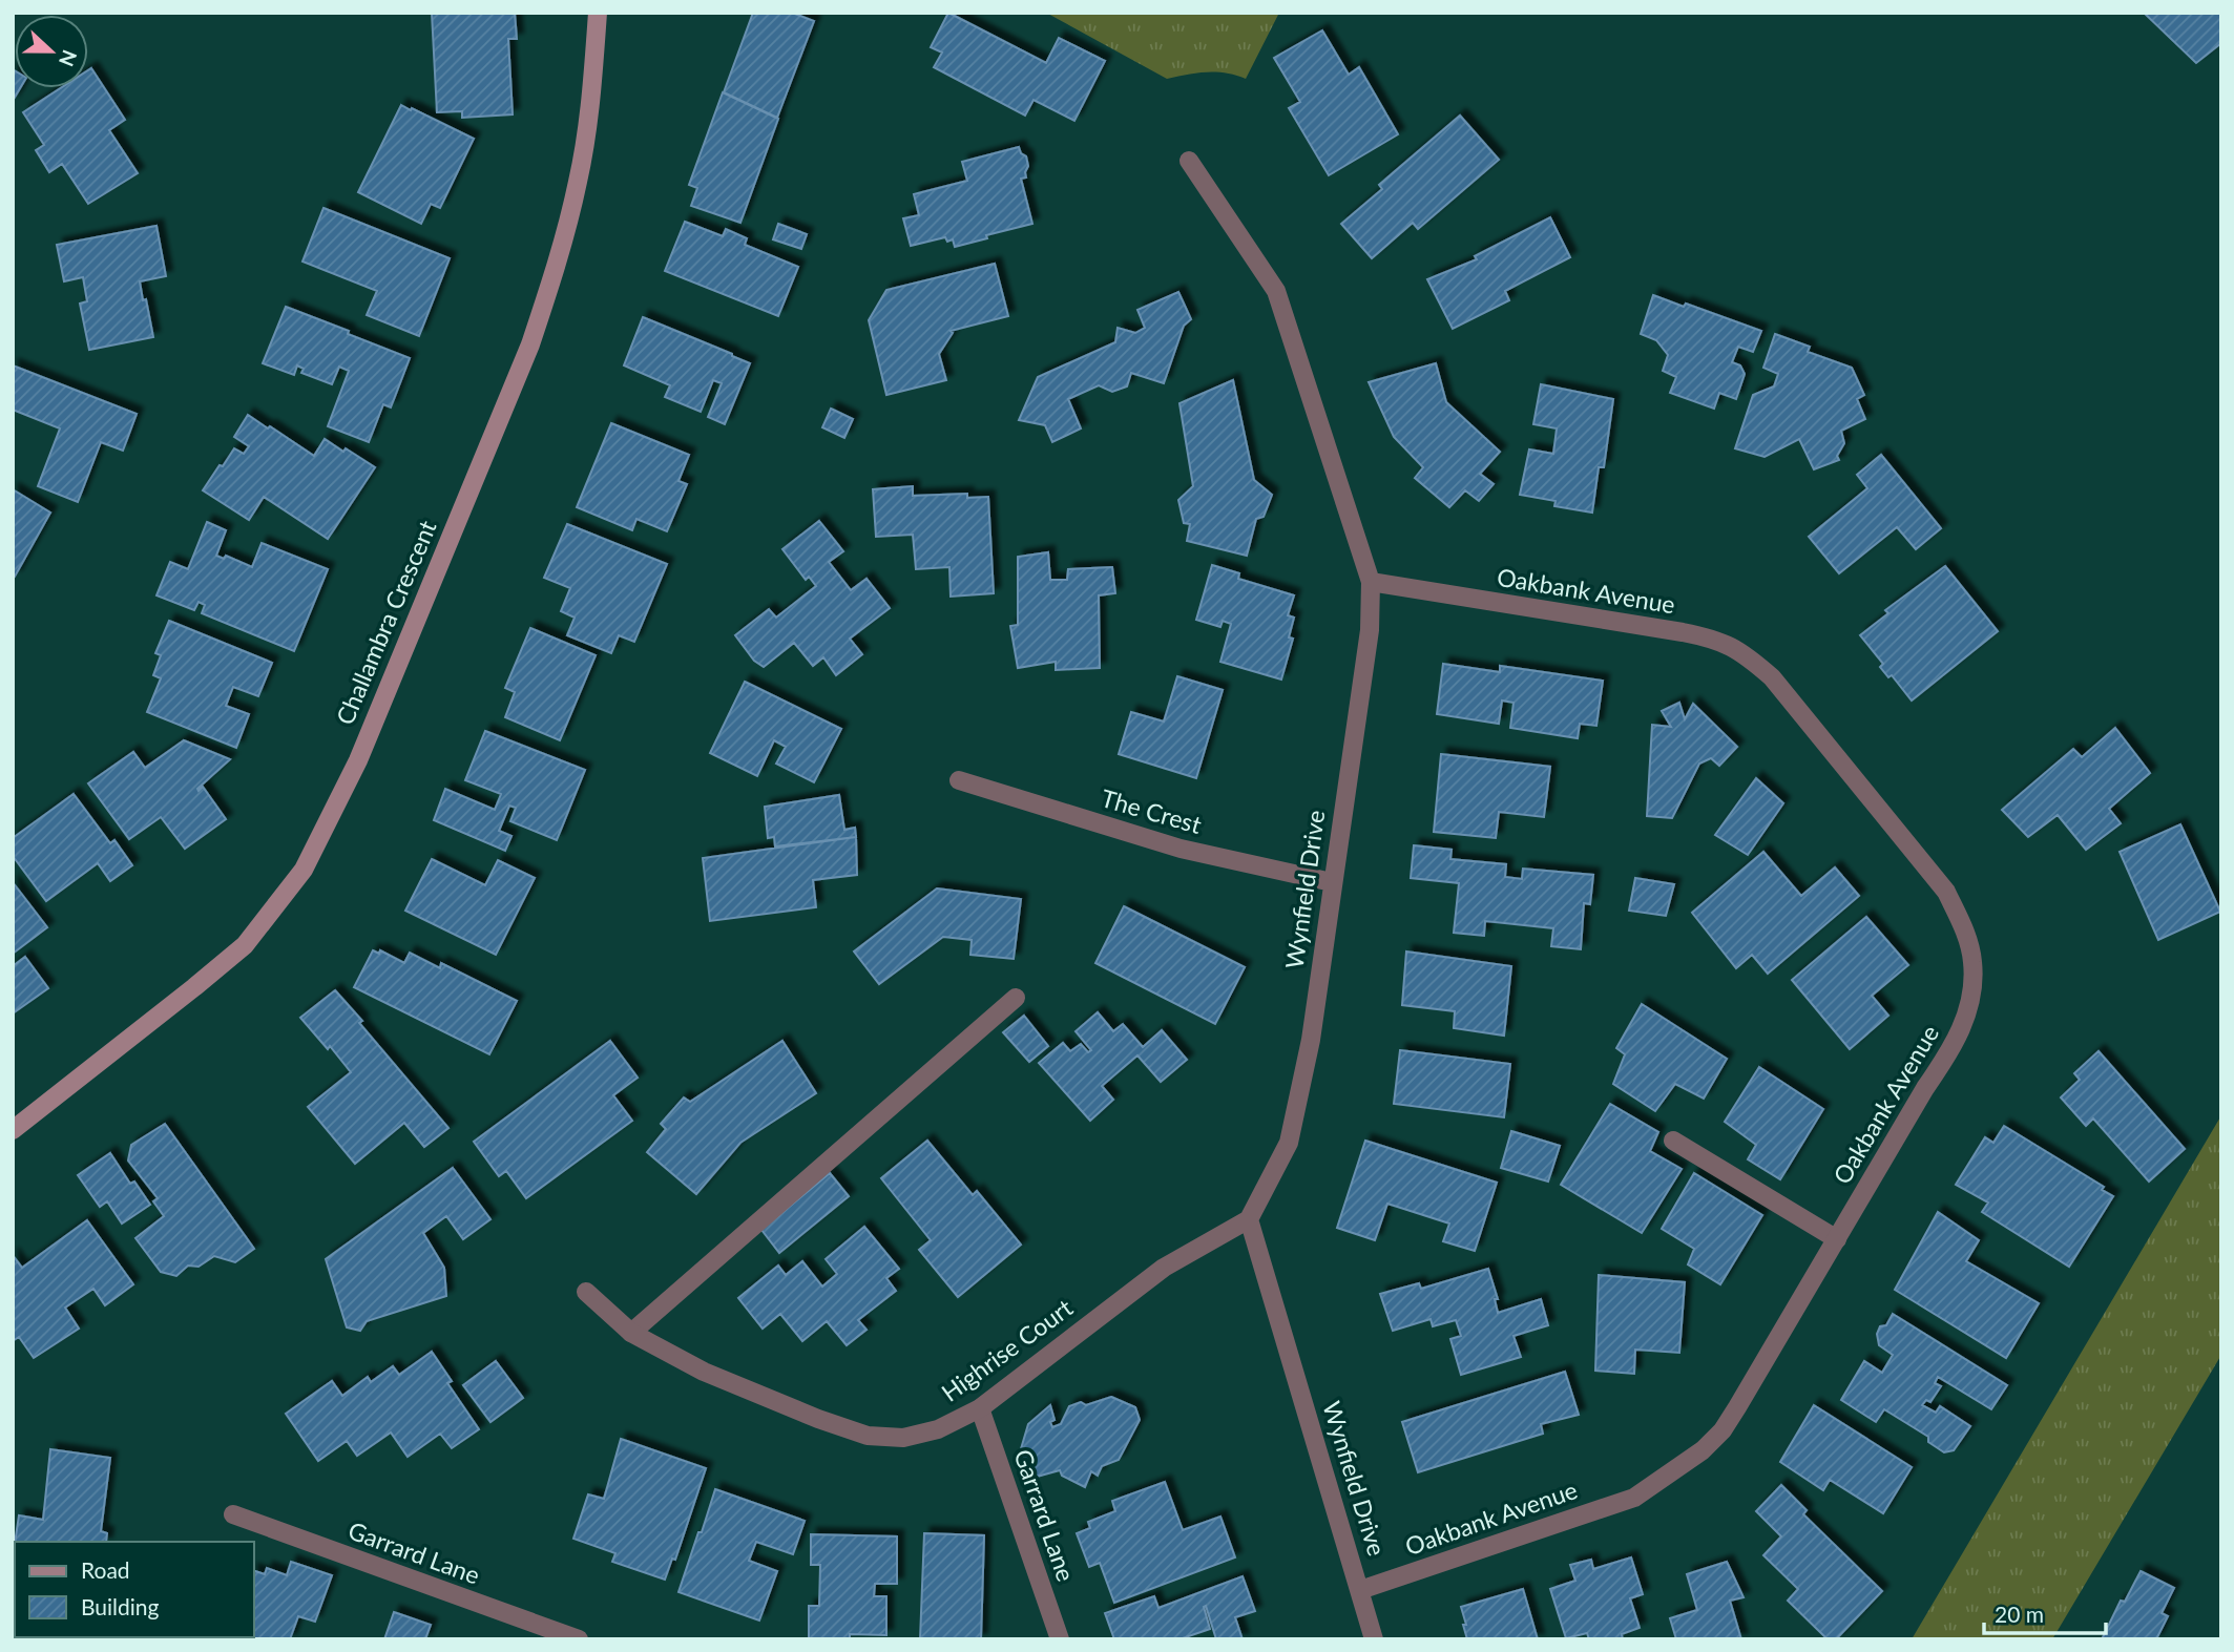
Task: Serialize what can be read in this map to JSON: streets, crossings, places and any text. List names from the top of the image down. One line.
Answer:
{"streets":{"street":["Oakbank Avenue","Challambra Crescent","The Crest","Wynfield Drive","Highrise Court","Garrard Lane"]},"crossings":[["Oakbank Avenue","Wynfield Drive"],["The Crest","Wynfield Drive"],["Wynfield Drive","Highrise Court"],["Highrise Court","Garrard Lane"]],"legend":["Road","Building"],"scale_bar":"20 m","north":"right"}
